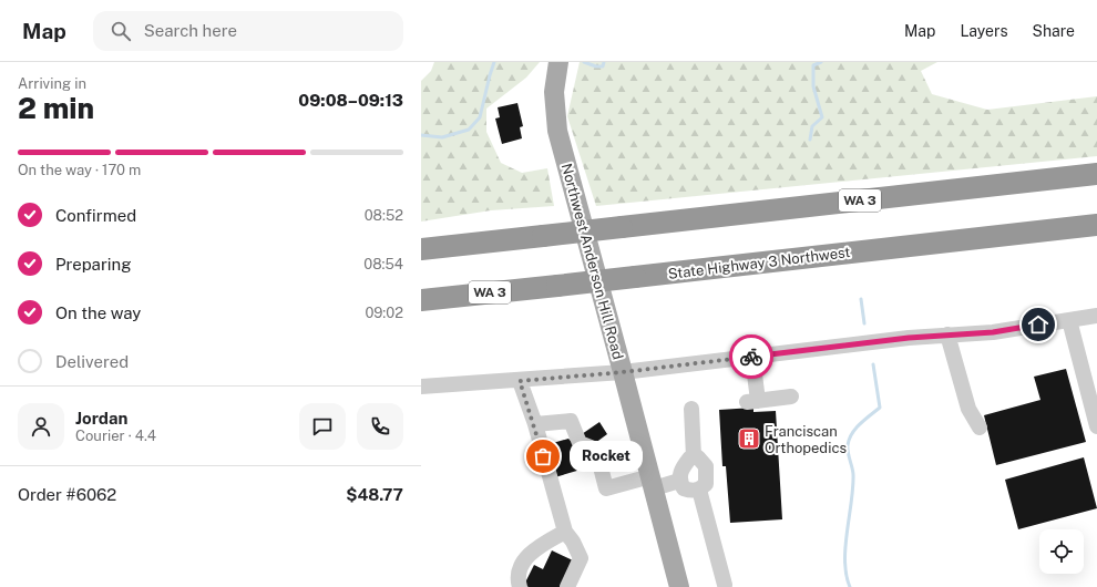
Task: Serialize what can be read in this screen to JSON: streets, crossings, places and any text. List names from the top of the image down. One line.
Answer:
{"streets":{"highway":["WA 3","State Highway 3 Northwest"],"main road":["Northwest Anderson Hill Road"]},"places":{"building":["Franciscan Orthopedics"],"other":["Rocket"]},"page":{"header":"Map","search":"Search here","nav":["Map","Layers","Share"],"heading":["2 min","Arriving in","09:08–09:13"],"panel":["Jordan","Courier · 4.4","Order #6062","$48.77"],"bar":"On the way · 170 m","list":[["Confirmed","08:52"],["Preparing","08:54"],["On the way","09:02"],"Delivered"],"bubble":"Rocket"}}
